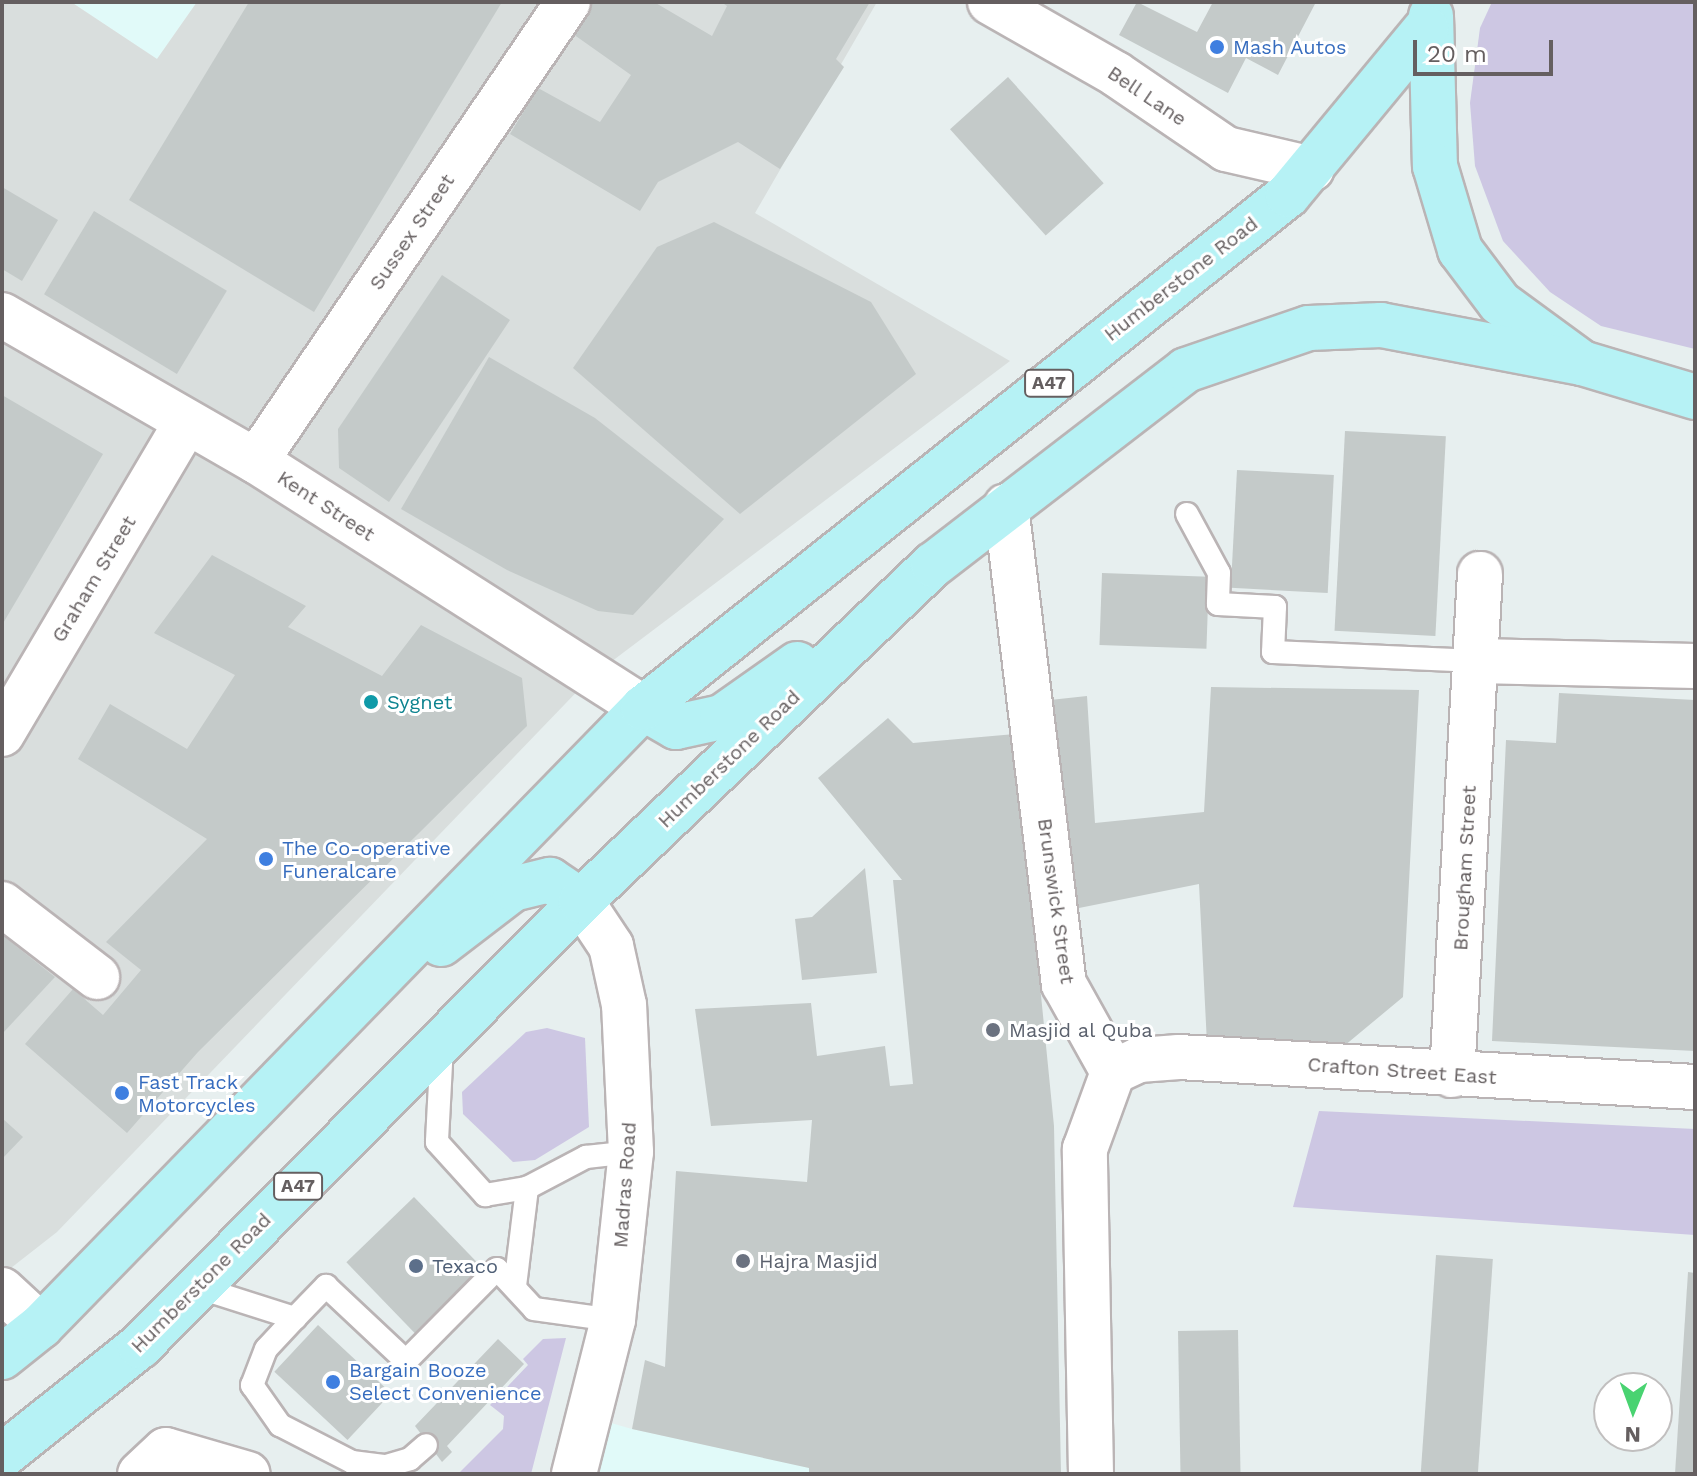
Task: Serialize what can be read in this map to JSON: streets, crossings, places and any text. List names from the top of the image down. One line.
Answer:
{"streets":{"main road":["Humberstone Road","A47"],"street":["Bell Lane","Sussex Street","Kent Street","Graham Street","Brougham Street","Brunswick Street","Crafton Street East","Madras Road"]},"crossings":[["Bell Lane","Humberstone Road"],["Sussex Street","Kent Street"],["Humberstone Road","A47"],["Humberstone Road","Kent Street"],["Humberstone Road","Brunswick Street"],["Humberstone Road","Madras Road"],["A47","Kent Street"],["A47","Madras Road"],["Kent Street","Graham Street"],["Brougham Street","Crafton Street East"],["Brunswick Street","Crafton Street East"]],"places":["Mash Autos","Sygnet","The Co-operative Funeralcare","Masjid al Quba","Fast Track Motorcycles","Hajra Masjid","Texaco","Bargain Booze Select Convenience"],"scale_bar":"20 m","north":"bottom"}
